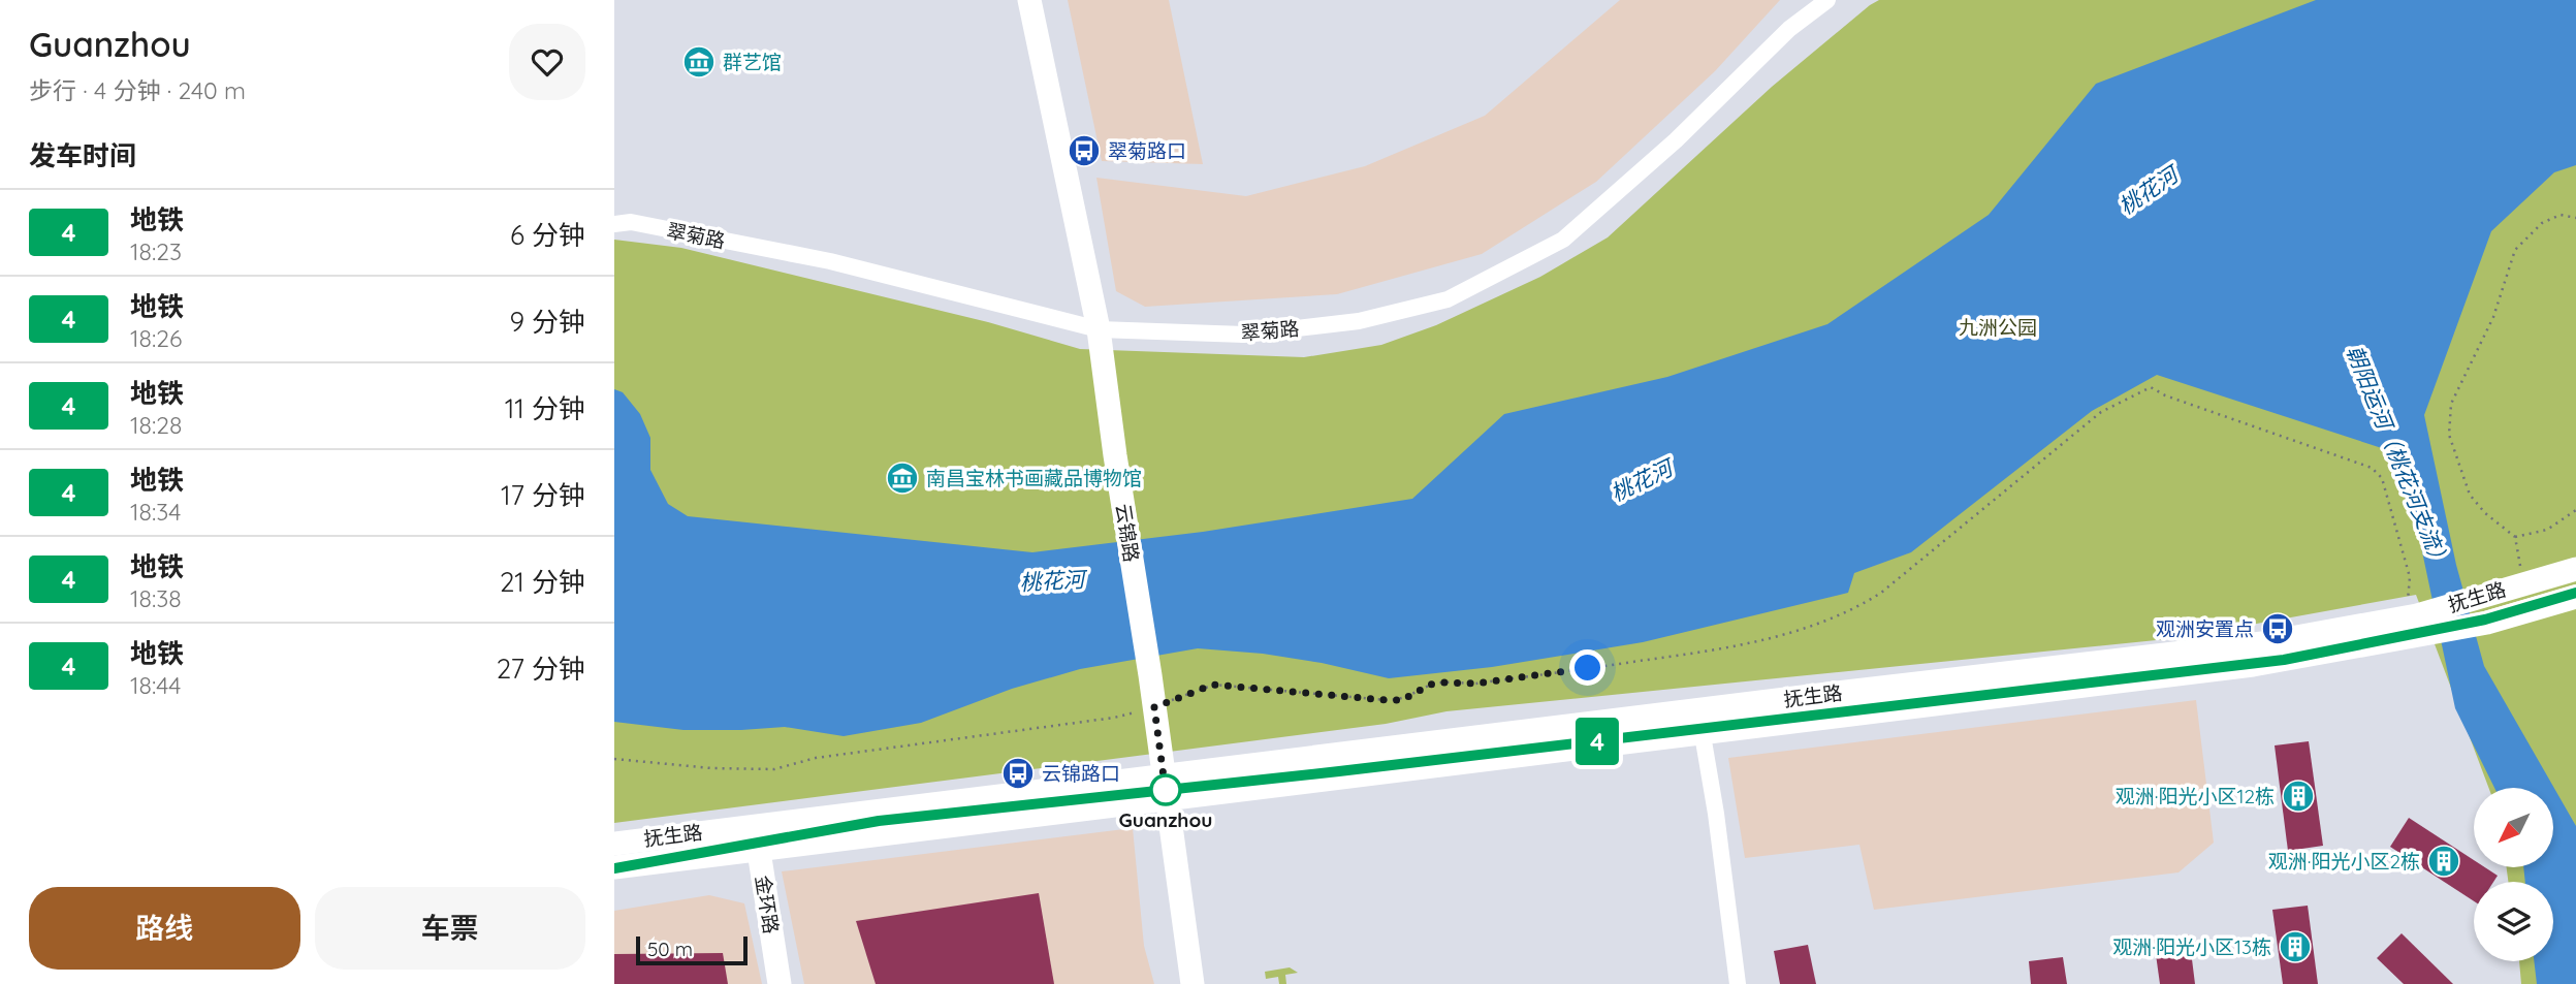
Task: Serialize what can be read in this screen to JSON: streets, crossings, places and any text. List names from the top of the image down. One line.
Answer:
{"streets":{"main road":["云锦路","抚生路","金环路"],"street":["翠菊路"]},"crossings":[["翠菊路","云锦路"],["云锦路","抚生路"],["抚生路","金环路"]],"water":["桃花河","朝阳运河（桃花河支流）"],"parks":["九洲公园"],"places":{"museum":["群艺馆","南昌宝林书画藏品博物馆"],"bus stop":["翠菊路口","观洲安置点","云锦路口"],"other":["Guanzhou"],"building":["观洲·阳光小区12栋","观洲·阳光小区2栋","观洲·阳光小区13栋"]},"lines":["metro line 4"],"scale_bar":"50 m","north":"bottom left","page":{"heading":[["Guanzhou","步行 · 4 分钟 · 240 m"],"发车时间"],"on_map":"4","list":[{"mark":"4","name":"地铁","note":"18:23","value":"6 分钟"},{"mark":"4","name":"地铁","note":"18:26","value":"9 分钟"},{"mark":"4","name":"地铁","note":"18:28","value":"11 分钟"},{"mark":"4","name":"地铁","note":"18:34","value":"17 分钟"},{"mark":"4","name":"地铁","note":"18:38","value":"21 分钟"},{"mark":"4","name":"地铁","note":"18:44","value":"27 分钟"}],"buttons":["路线","车票"],"scale":"50 m"}}
